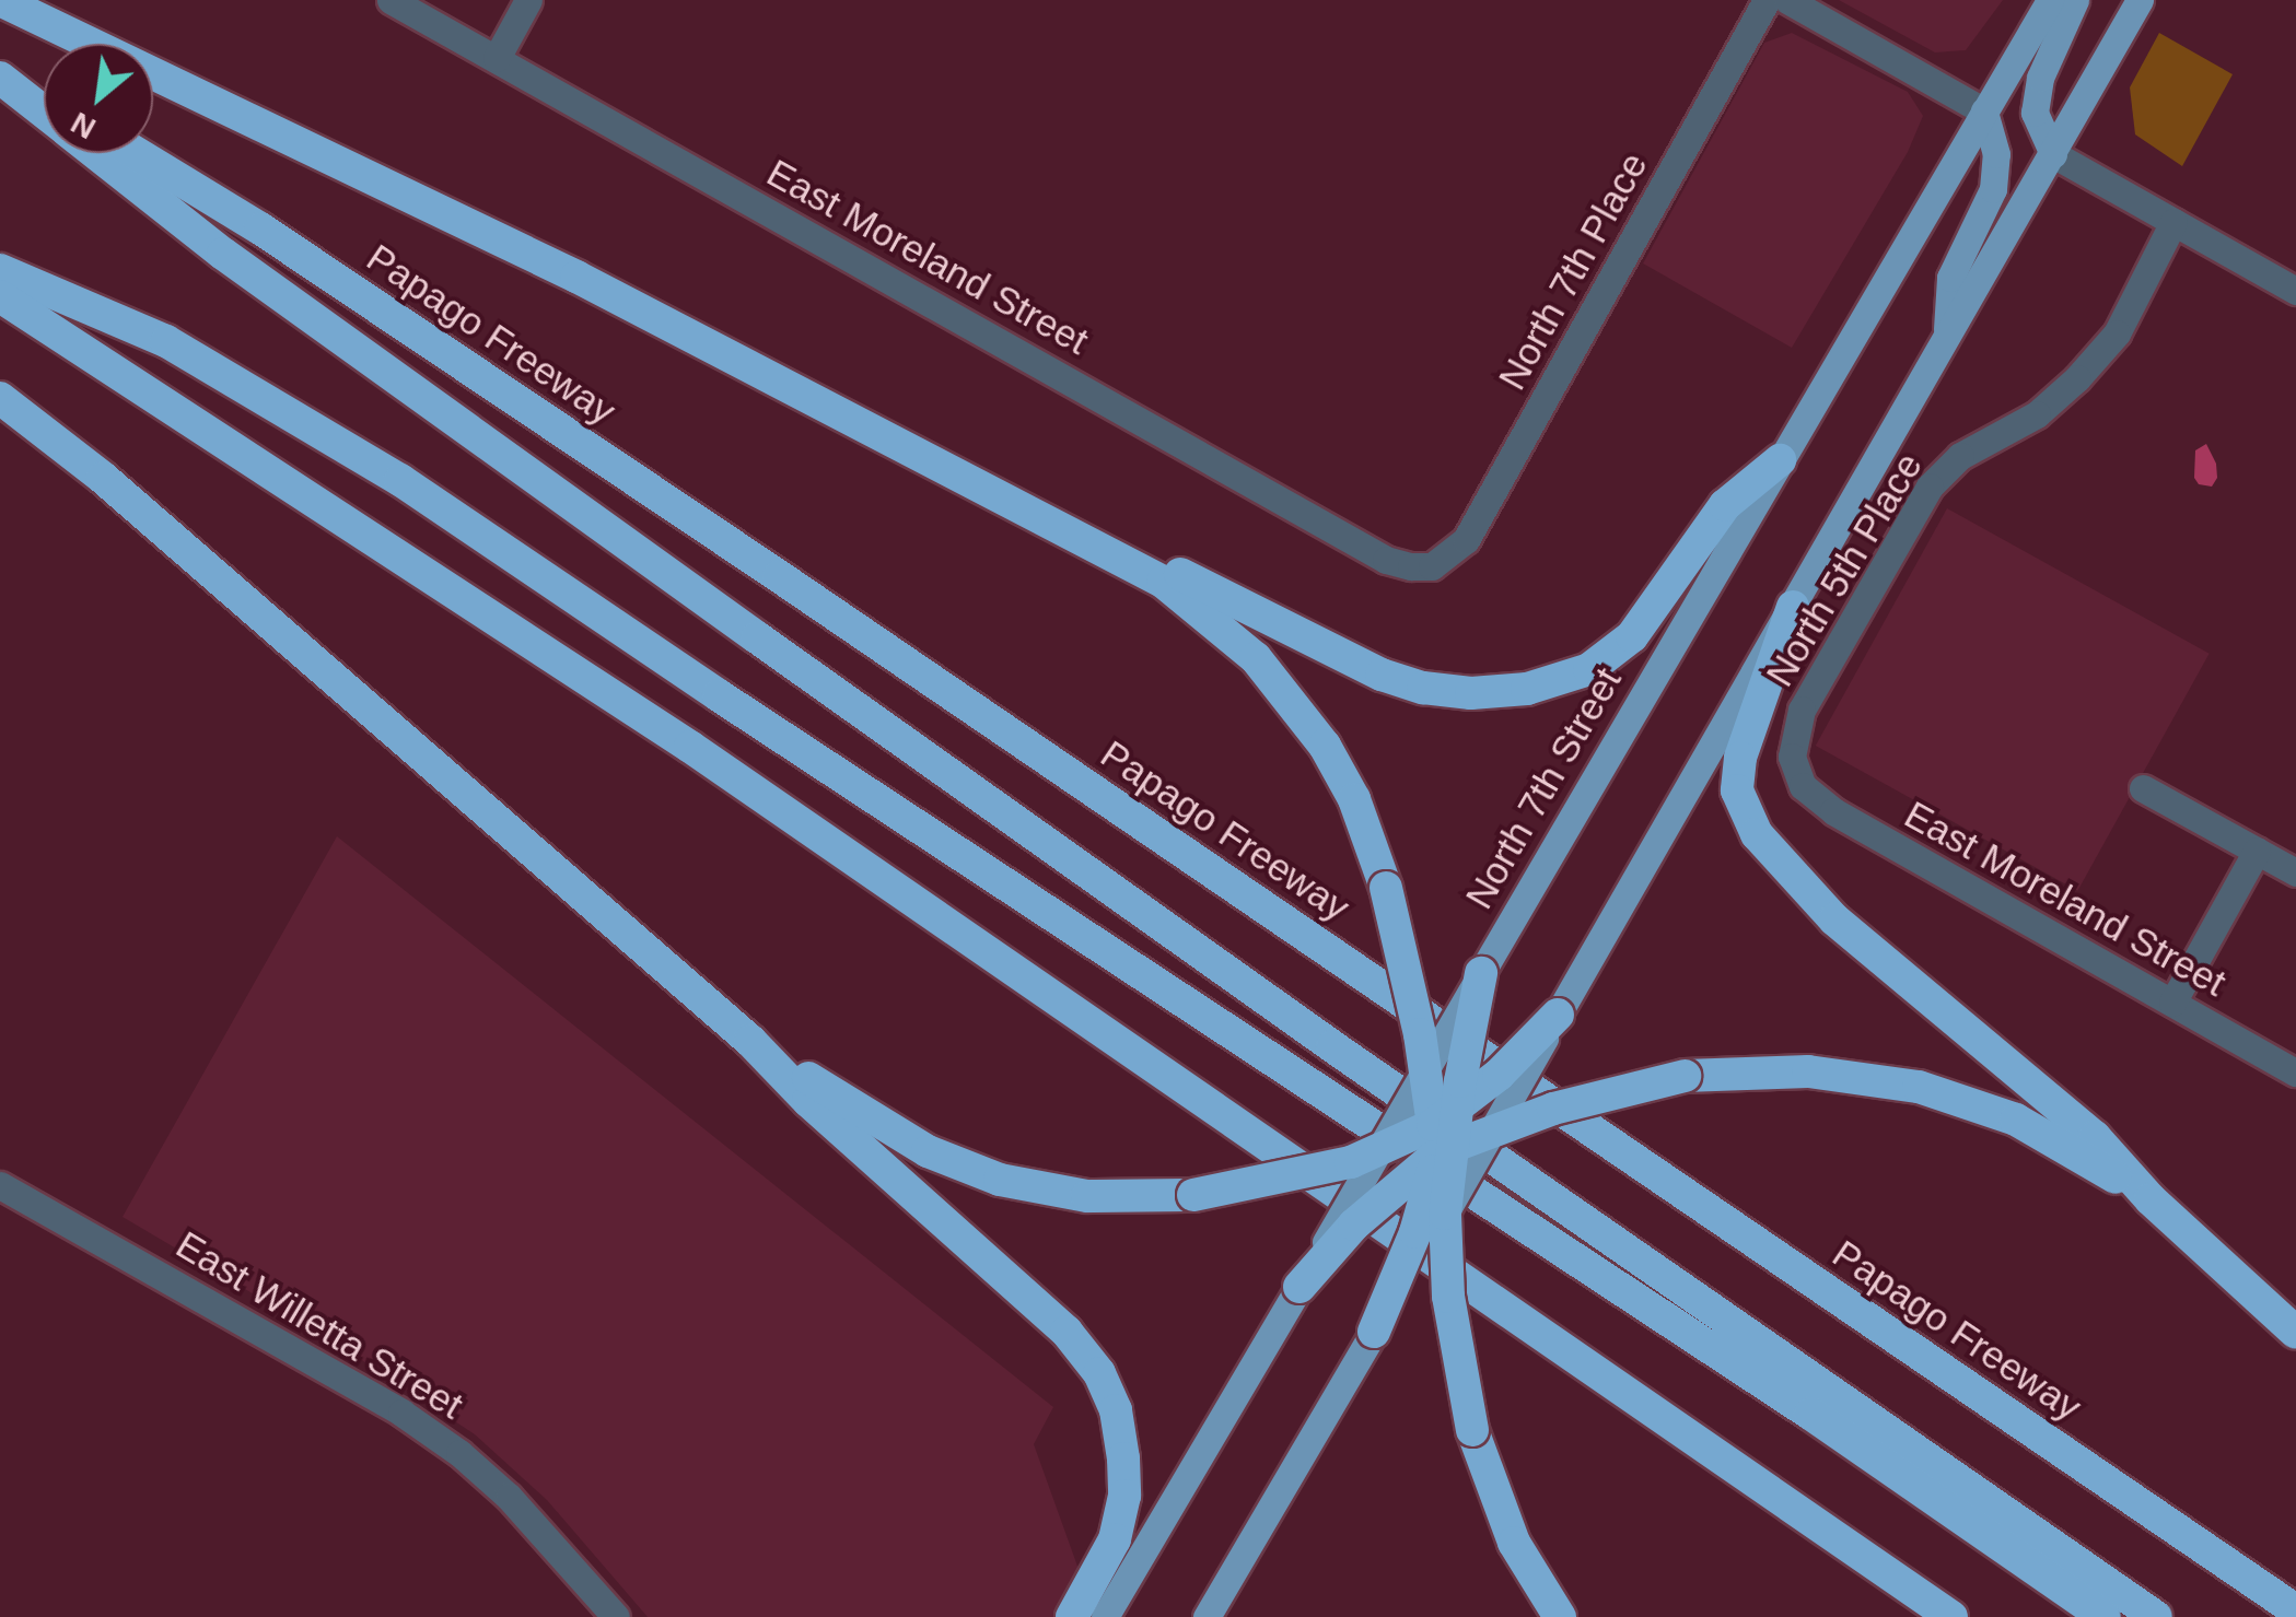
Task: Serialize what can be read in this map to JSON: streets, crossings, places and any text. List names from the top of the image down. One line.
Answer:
{"streets":{"highway":["Papago Freeway"],"main road":["North 7th Street"],"street":["East Moreland Street","North 7th Place","North 5th Place","East Willetta Street"]},"crossings":[["East Moreland Street","North 7th Place"],["East Moreland Street","North 5th Place"]],"north":"bottom left"}
